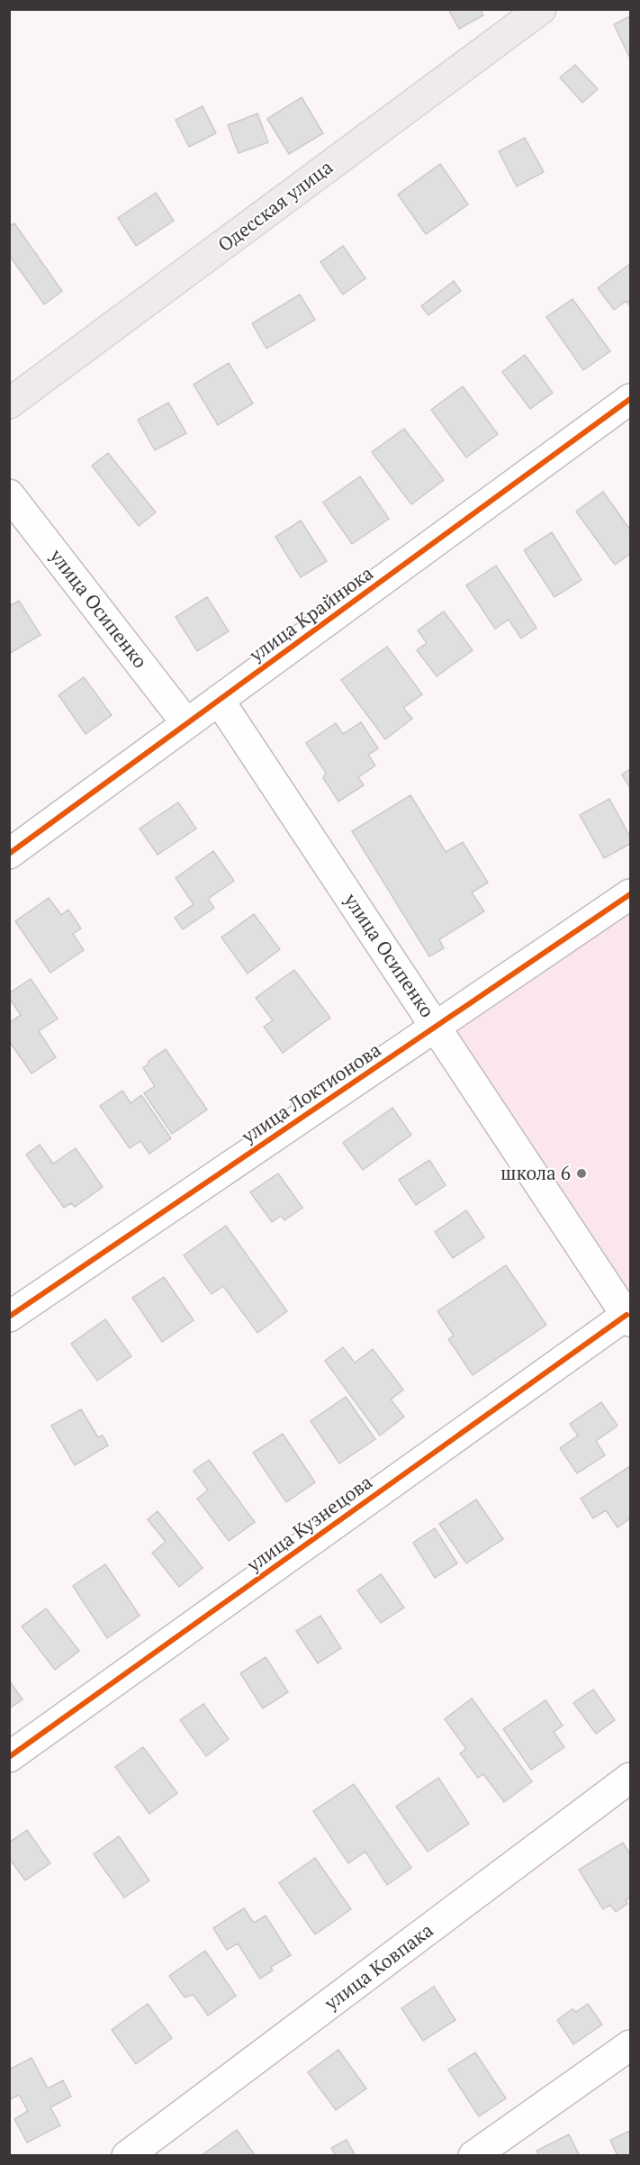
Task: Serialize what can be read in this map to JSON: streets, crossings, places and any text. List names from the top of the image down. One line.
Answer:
{"streets":{"main road":["Одесская улица"],"street":["улица Осипенко","улица Крайнюка","улица Локтионова","улица Кузнецова","улица Ковпака"]},"crossings":[["улица Осипенко","улица Крайнюка"],["улица Осипенко","улица Локтионова"],["улица Осипенко","улица Кузнецова"]],"places":["школа 6"]}
